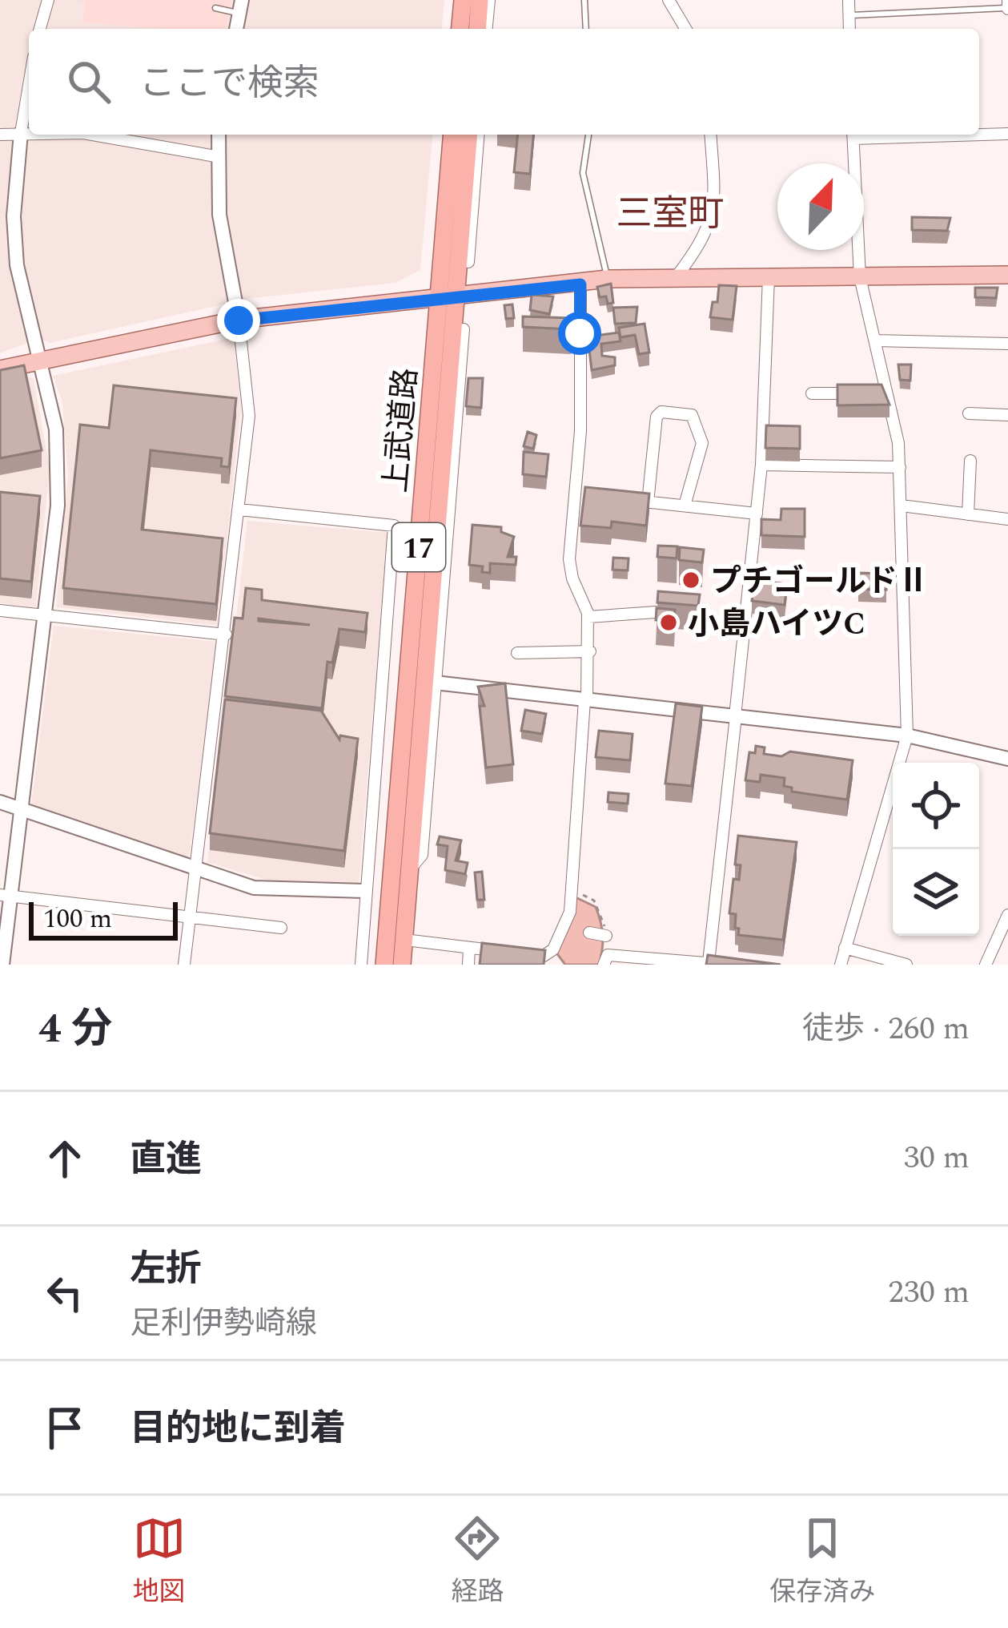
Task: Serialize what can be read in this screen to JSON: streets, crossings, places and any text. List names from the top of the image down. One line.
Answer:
{"streets":{"highway":["上武道路","17"]},"districts":["三室町"],"places":["プチゴールドⅡ","小島ハイツC"],"scale_bar":"100 m","north":"top right","page":{"search":"ここで検索","scale":"100 m","heading":["4 分","徒歩 · 260 m"],"list":[["直進","30 m"],["左折","足利伊勢崎線","230 m"],"目的地に到着"],"nav":["地図","経路","保存済み"]}}
